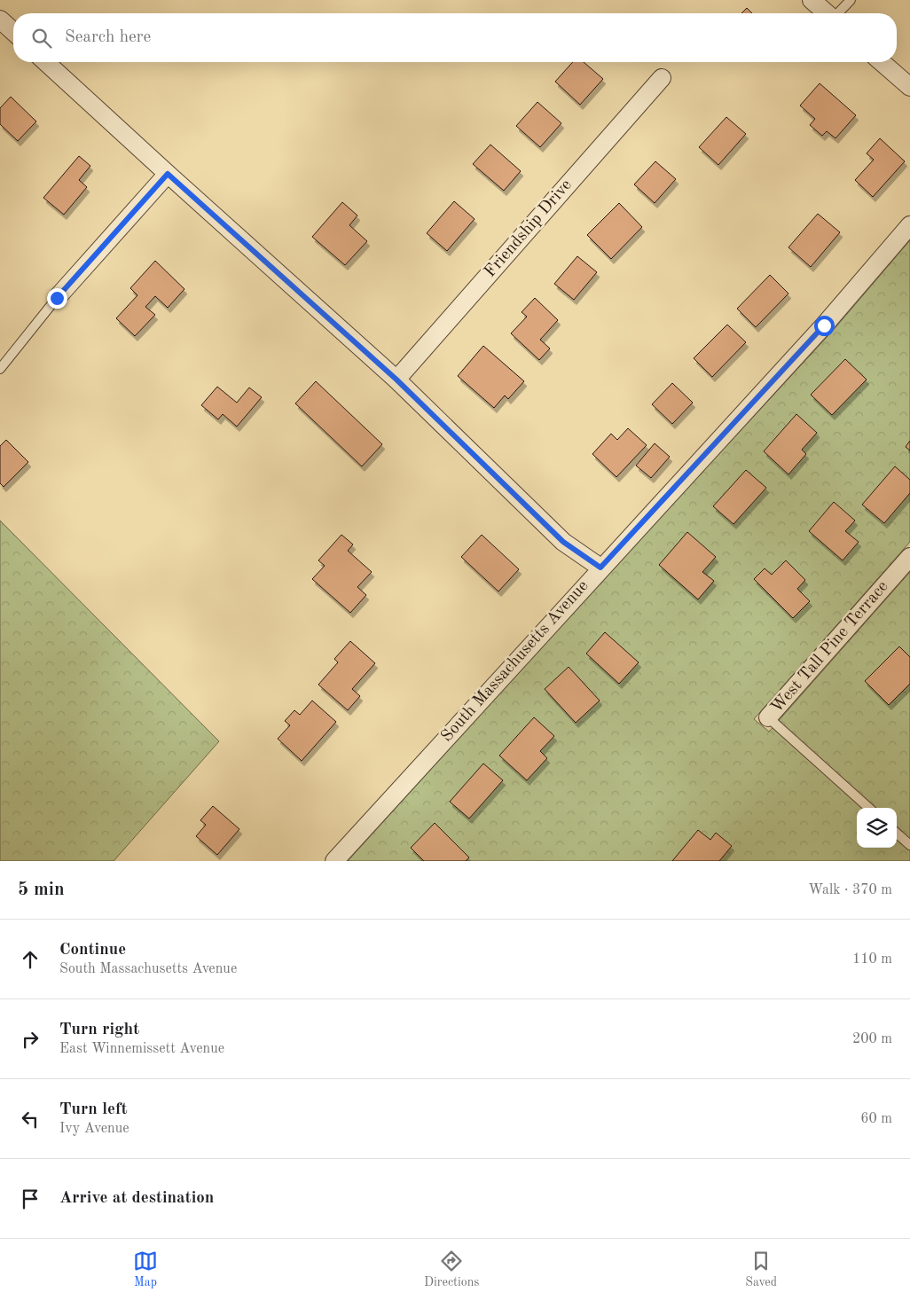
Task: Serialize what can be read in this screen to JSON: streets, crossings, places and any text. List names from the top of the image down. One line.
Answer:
{"streets":{"street":["Friendship Drive","West Tall Pine Terrace","South Massachusetts Avenue"]},"page":{"search":"Search here","heading":["5 min","Walk · 370 m"],"list":[["Continue","South Massachusetts Avenue","110 m"],["Turn right","East Winnemissett Avenue","200 m"],["Turn left","Ivy Avenue","60 m"],"Arrive at destination"],"nav":["Map","Directions","Saved"]}}
